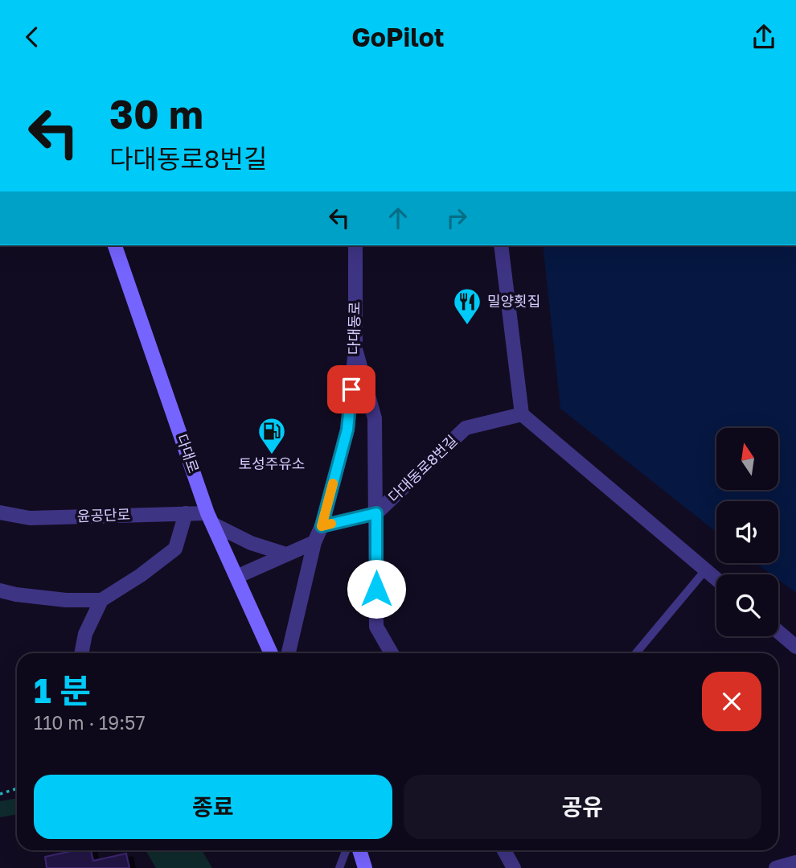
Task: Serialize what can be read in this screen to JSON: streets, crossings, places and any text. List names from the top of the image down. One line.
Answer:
{"streets":{"main road":["다대로"],"street":["다대동로","다대동로8번길","윤공단로"]},"crossings":[["다대동로","다대동로8번길"],["다대로","윤공단로"]],"places":{"restaurant":["밀양횟집"],"fuel station":["토성주유소"]},"north":"top","page":{"header":"GoPilot","turn":["30 m","다대동로8번길"],"heading":["1 분","110 m · 19:57"],"buttons":["종료","공유"]}}
